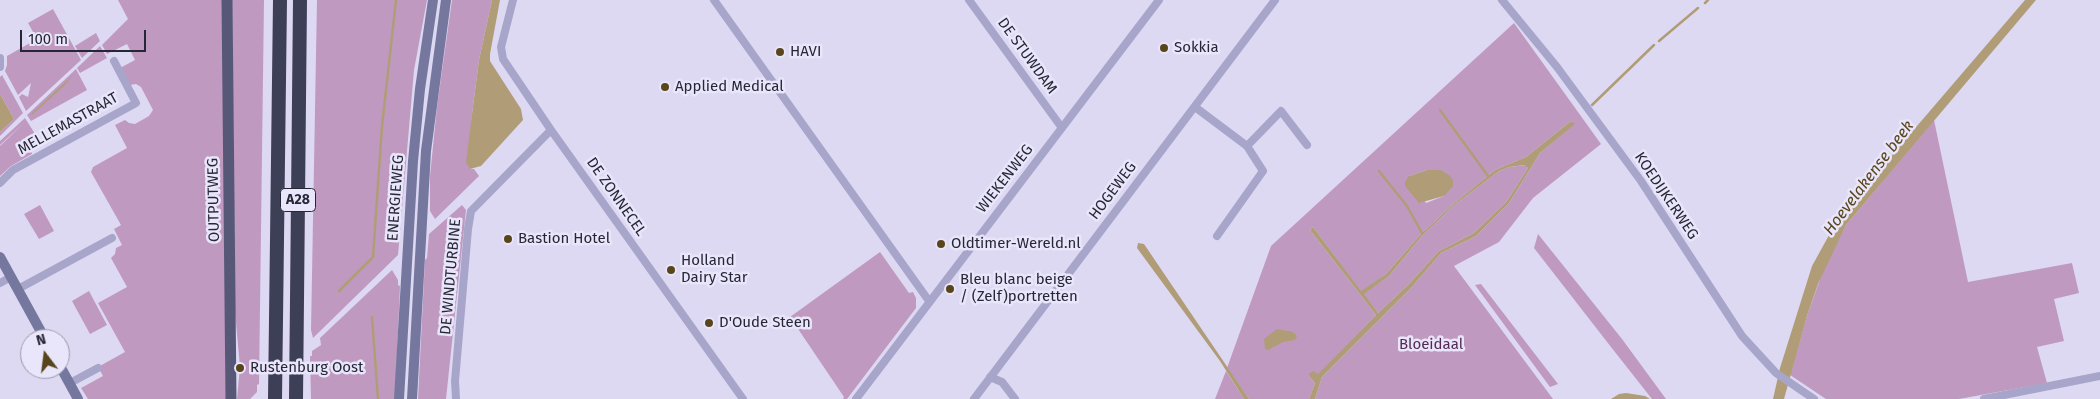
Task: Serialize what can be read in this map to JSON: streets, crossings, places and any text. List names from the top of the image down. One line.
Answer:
{"streets":{"highway":["A28"],"main road":["ENERGIEWEG","OUTPUTWEG"],"street":["DE STUWDAM","MELLEMASTRAAT","WIEKENWEG","HOGEWEG","KOEDIJKERWEG","DE ZONNECEL","DE WINDTURBINE"]},"crossings":[["DE STUWDAM","WIEKENWEG"],["DE ZONNECEL","DE WINDTURBINE"]],"water":["Hoevelakense beek"],"parks":["Bloeidaal"],"places":["Sokkia","HAVI","Applied Medical","Bastion Hotel","Oldtimer-Wereld.nl","Holland Dairy Star","Bleu blanc beige / (Zelf)portretten","D'Oude Steen","Rustenburg Oost"],"scale_bar":"100 m","north":"top"}
